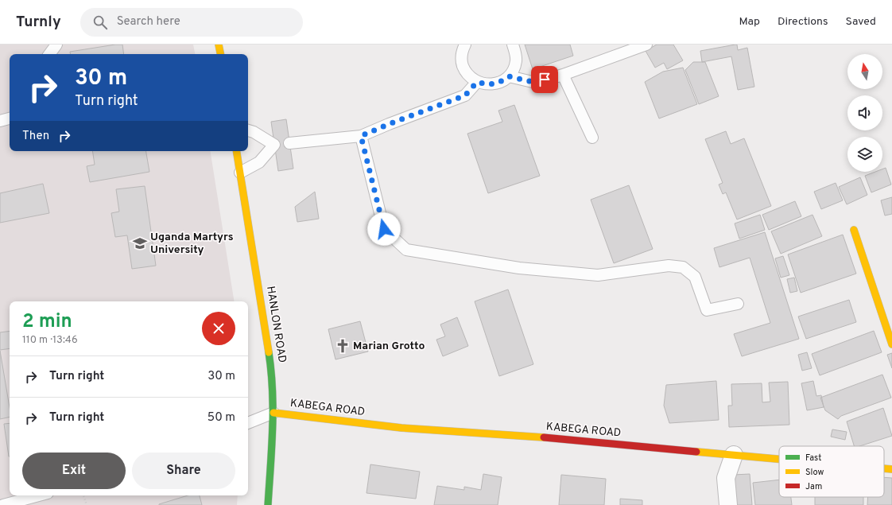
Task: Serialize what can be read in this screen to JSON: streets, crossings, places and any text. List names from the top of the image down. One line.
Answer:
{"streets":{"street":["HANLON ROAD","KABEGA ROAD"]},"crossings":[["HANLON ROAD","KABEGA ROAD"]],"places":{"school or university":["Uganda Martyrs University"],"church":["Marian Grotto"]},"legend":["Fast","Slow","Jam"],"north":"top","page":{"header":"Turnly","search":"Search here","nav":["Map","Directions","Saved"],"turn":["30 m","Turn right"],"then":"Then","heading":["2 min","110 m · 13:46"],"list":[{"name":"Turn right","value":"30 m"},{"name":"Turn right","value":"50 m"}],"buttons":["Exit","Share"]}}
